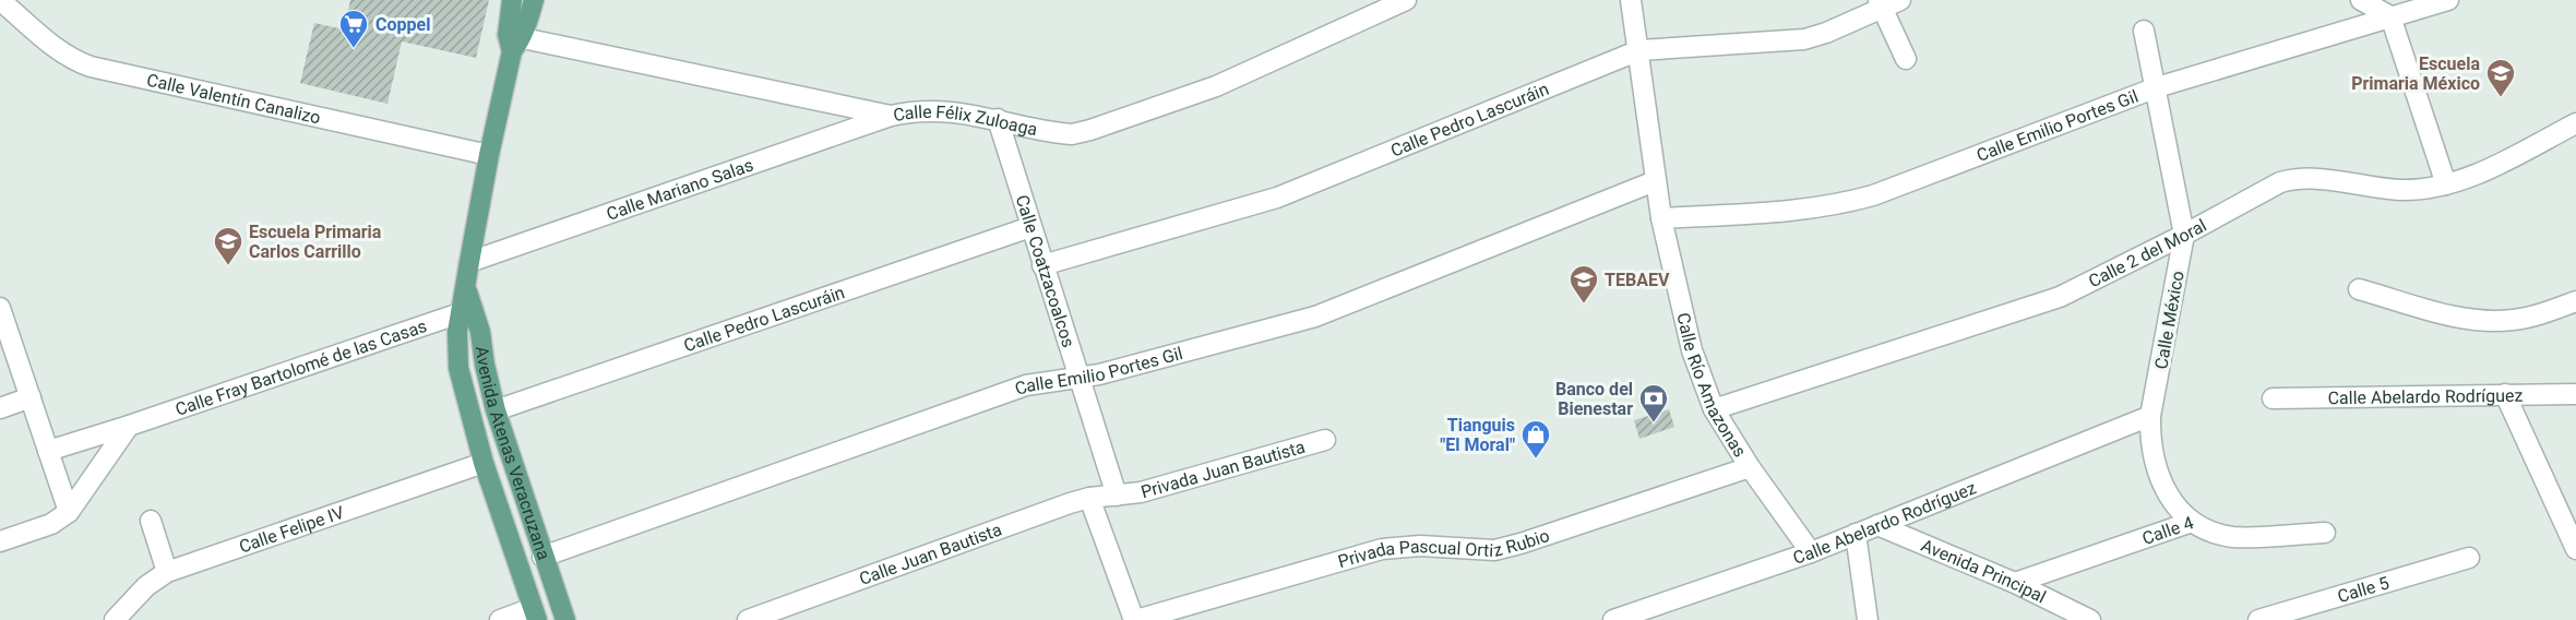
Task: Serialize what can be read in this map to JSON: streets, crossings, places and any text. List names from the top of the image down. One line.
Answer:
{"streets":{"main road":["Avenida Atenas Veracruzana"],"street":["Calle Valentín Canalizo","Calle Pedro Lascuráin","Calle Félix Zuloaga","Calle Emilio Portes Gil","Calle Mariano Salas","Calle 2 del Moral","Calle Coatzacoalcos","Calle México","Calle Fray Bartolomé de las Casas","Calle Río Amazonas","Calle Abelardo Rodríguez","Privada Juan Bautista","Calle Felipe IV","Calle 4","Privada Pascual Ortiz Rubio","Calle Juan Bautista","Avenida Principal","Calle 5"]},"crossings":[["Calle Valentín Canalizo","Avenida Atenas Veracruzana"],["Calle Pedro Lascuráin","Calle Coatzacoalcos"],["Calle Pedro Lascuráin","Calle Río Amazonas"],["Calle Pedro Lascuráin","Avenida Atenas Veracruzana"],["Calle Félix Zuloaga","Calle Mariano Salas"],["Calle Félix Zuloaga","Calle Coatzacoalcos"],["Calle Félix Zuloaga","Avenida Atenas Veracruzana"],["Calle Emilio Portes Gil","Calle Coatzacoalcos"],["Calle Emilio Portes Gil","Calle México"],["Calle Emilio Portes Gil","Calle Río Amazonas"],["Calle Emilio Portes Gil","Avenida Atenas Veracruzana"],["Calle Mariano Salas","Avenida Atenas Veracruzana"],["Calle 2 del Moral","Calle México"],["Calle 2 del Moral","Calle Río Amazonas"],["Calle Coatzacoalcos","Privada Juan Bautista"],["Calle Coatzacoalcos","Calle Juan Bautista"],["Calle México","Calle Abelardo Rodríguez"],["Calle México","Calle 4"],["Calle Fray Bartolomé de las Casas","Avenida Atenas Veracruzana"],["Calle Río Amazonas","Calle Abelardo Rodríguez"],["Calle Río Amazonas","Privada Pascual Ortiz Rubio"],["Calle Abelardo Rodríguez","Avenida Principal"],["Avenida Atenas Veracruzana","Calle Felipe IV"],["Privada Juan Bautista","Calle Juan Bautista"],["Calle 4","Avenida Principal"]],"places":{"supermarket":["Coppel"],"school or university":["Escuela Primaria México","Escuela Primaria Carlos Carrillo","TEBAEV"],"bank":["Banco del Bienestar"],"shop":["Tianguis \"El Moral\""]}}
